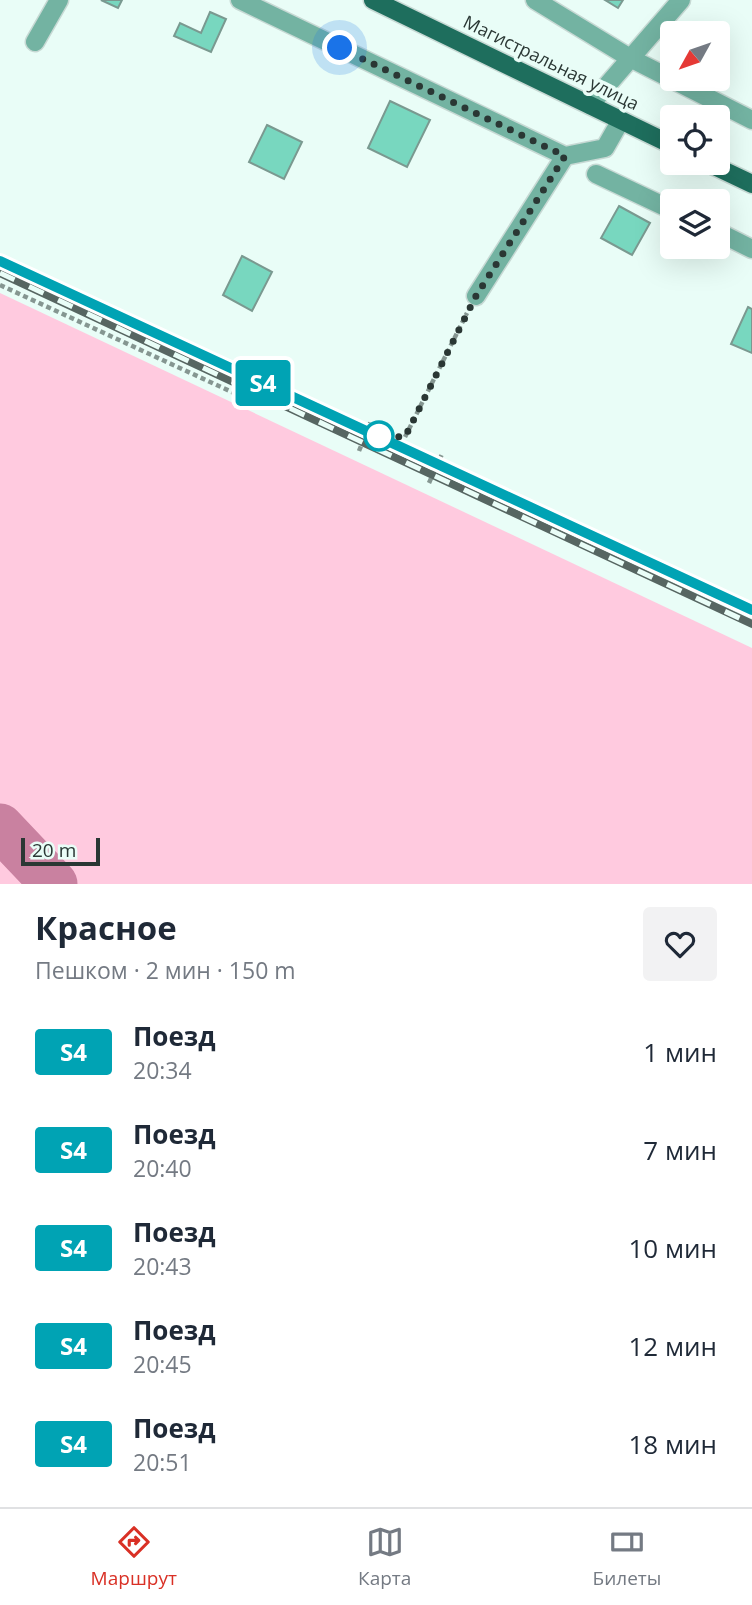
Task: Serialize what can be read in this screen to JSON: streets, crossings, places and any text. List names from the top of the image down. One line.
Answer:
{"streets":{"main road":["Магистральная улица"]},"scale_bar":"20 m","north":"bottom left","page":{"on_map":"S4","scale":"20 m","heading":["Красное","Пешком · 2 мин · 150 m"],"list":[{"mark":"S4","name":"Поезд","note":"20:34","value":"1 мин"},{"mark":"S4","name":"Поезд","note":"20:40","value":"7 мин"},{"mark":"S4","name":"Поезд","note":"20:43","value":"10 мин"},{"mark":"S4","name":"Поезд","note":"20:45","value":"12 мин"},{"mark":"S4","name":"Поезд","note":"20:51","value":"18 мин"}],"tabs":["Маршрут","Карта","Билеты"]}}
